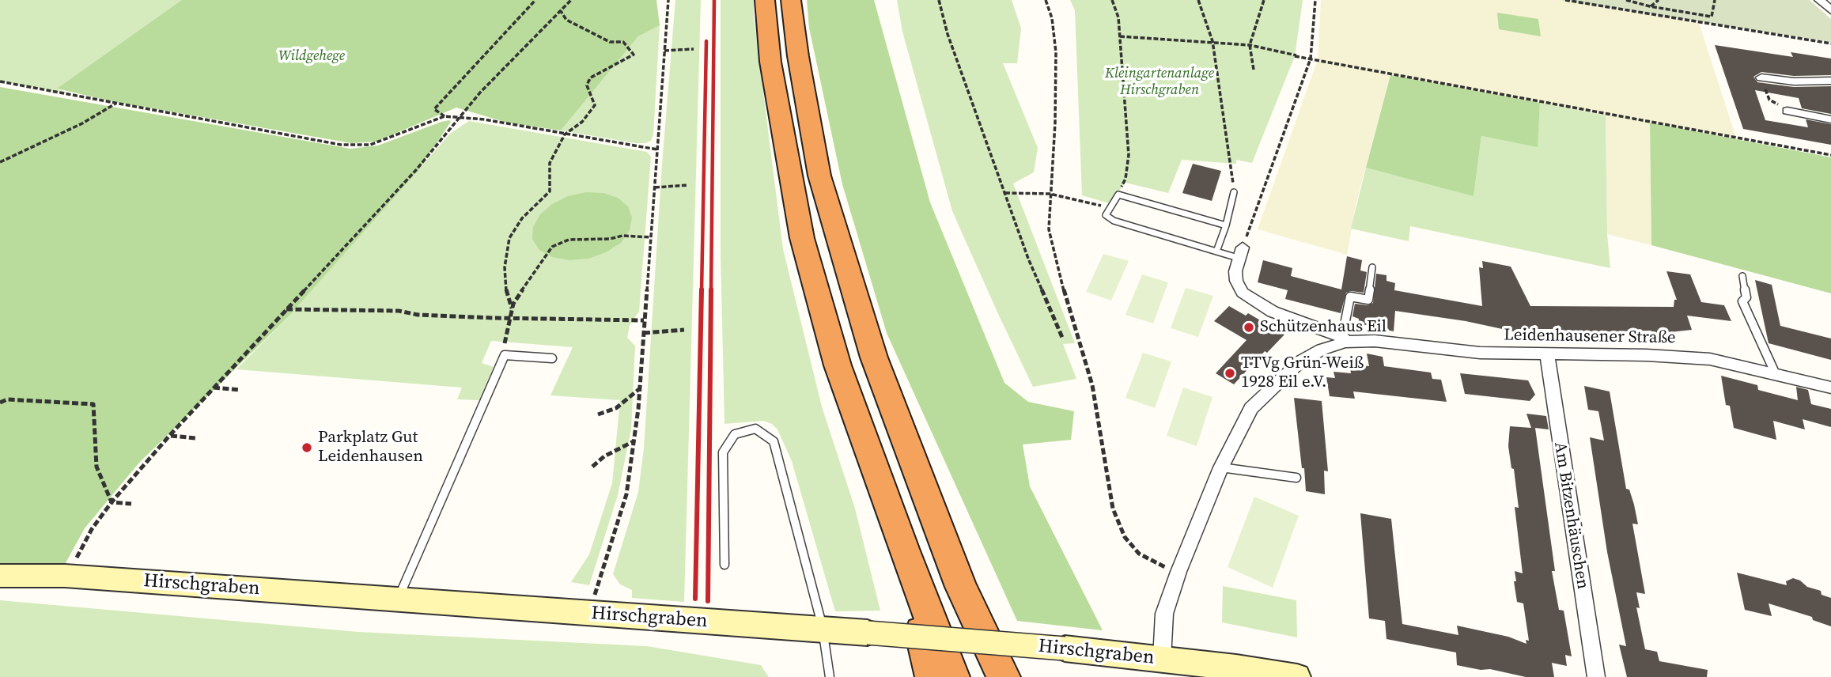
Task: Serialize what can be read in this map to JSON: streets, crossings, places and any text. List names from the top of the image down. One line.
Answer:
{"streets":{"street":["Leidenhausener Straße","Am Bitzenhäuschen","Hirschgraben"]},"crossings":[["Leidenhausener Straße","Am Bitzenhäuschen"],["Leidenhausener Straße","Hirschgraben"]],"parks":["Wildgehege","Kleingartenanlage Hirschgraben"],"places":["Schützenhaus Eil","TTVg Grün-Weiß 1928 Eil e.V.","Parkplatz Gut Leidenhausen"]}
